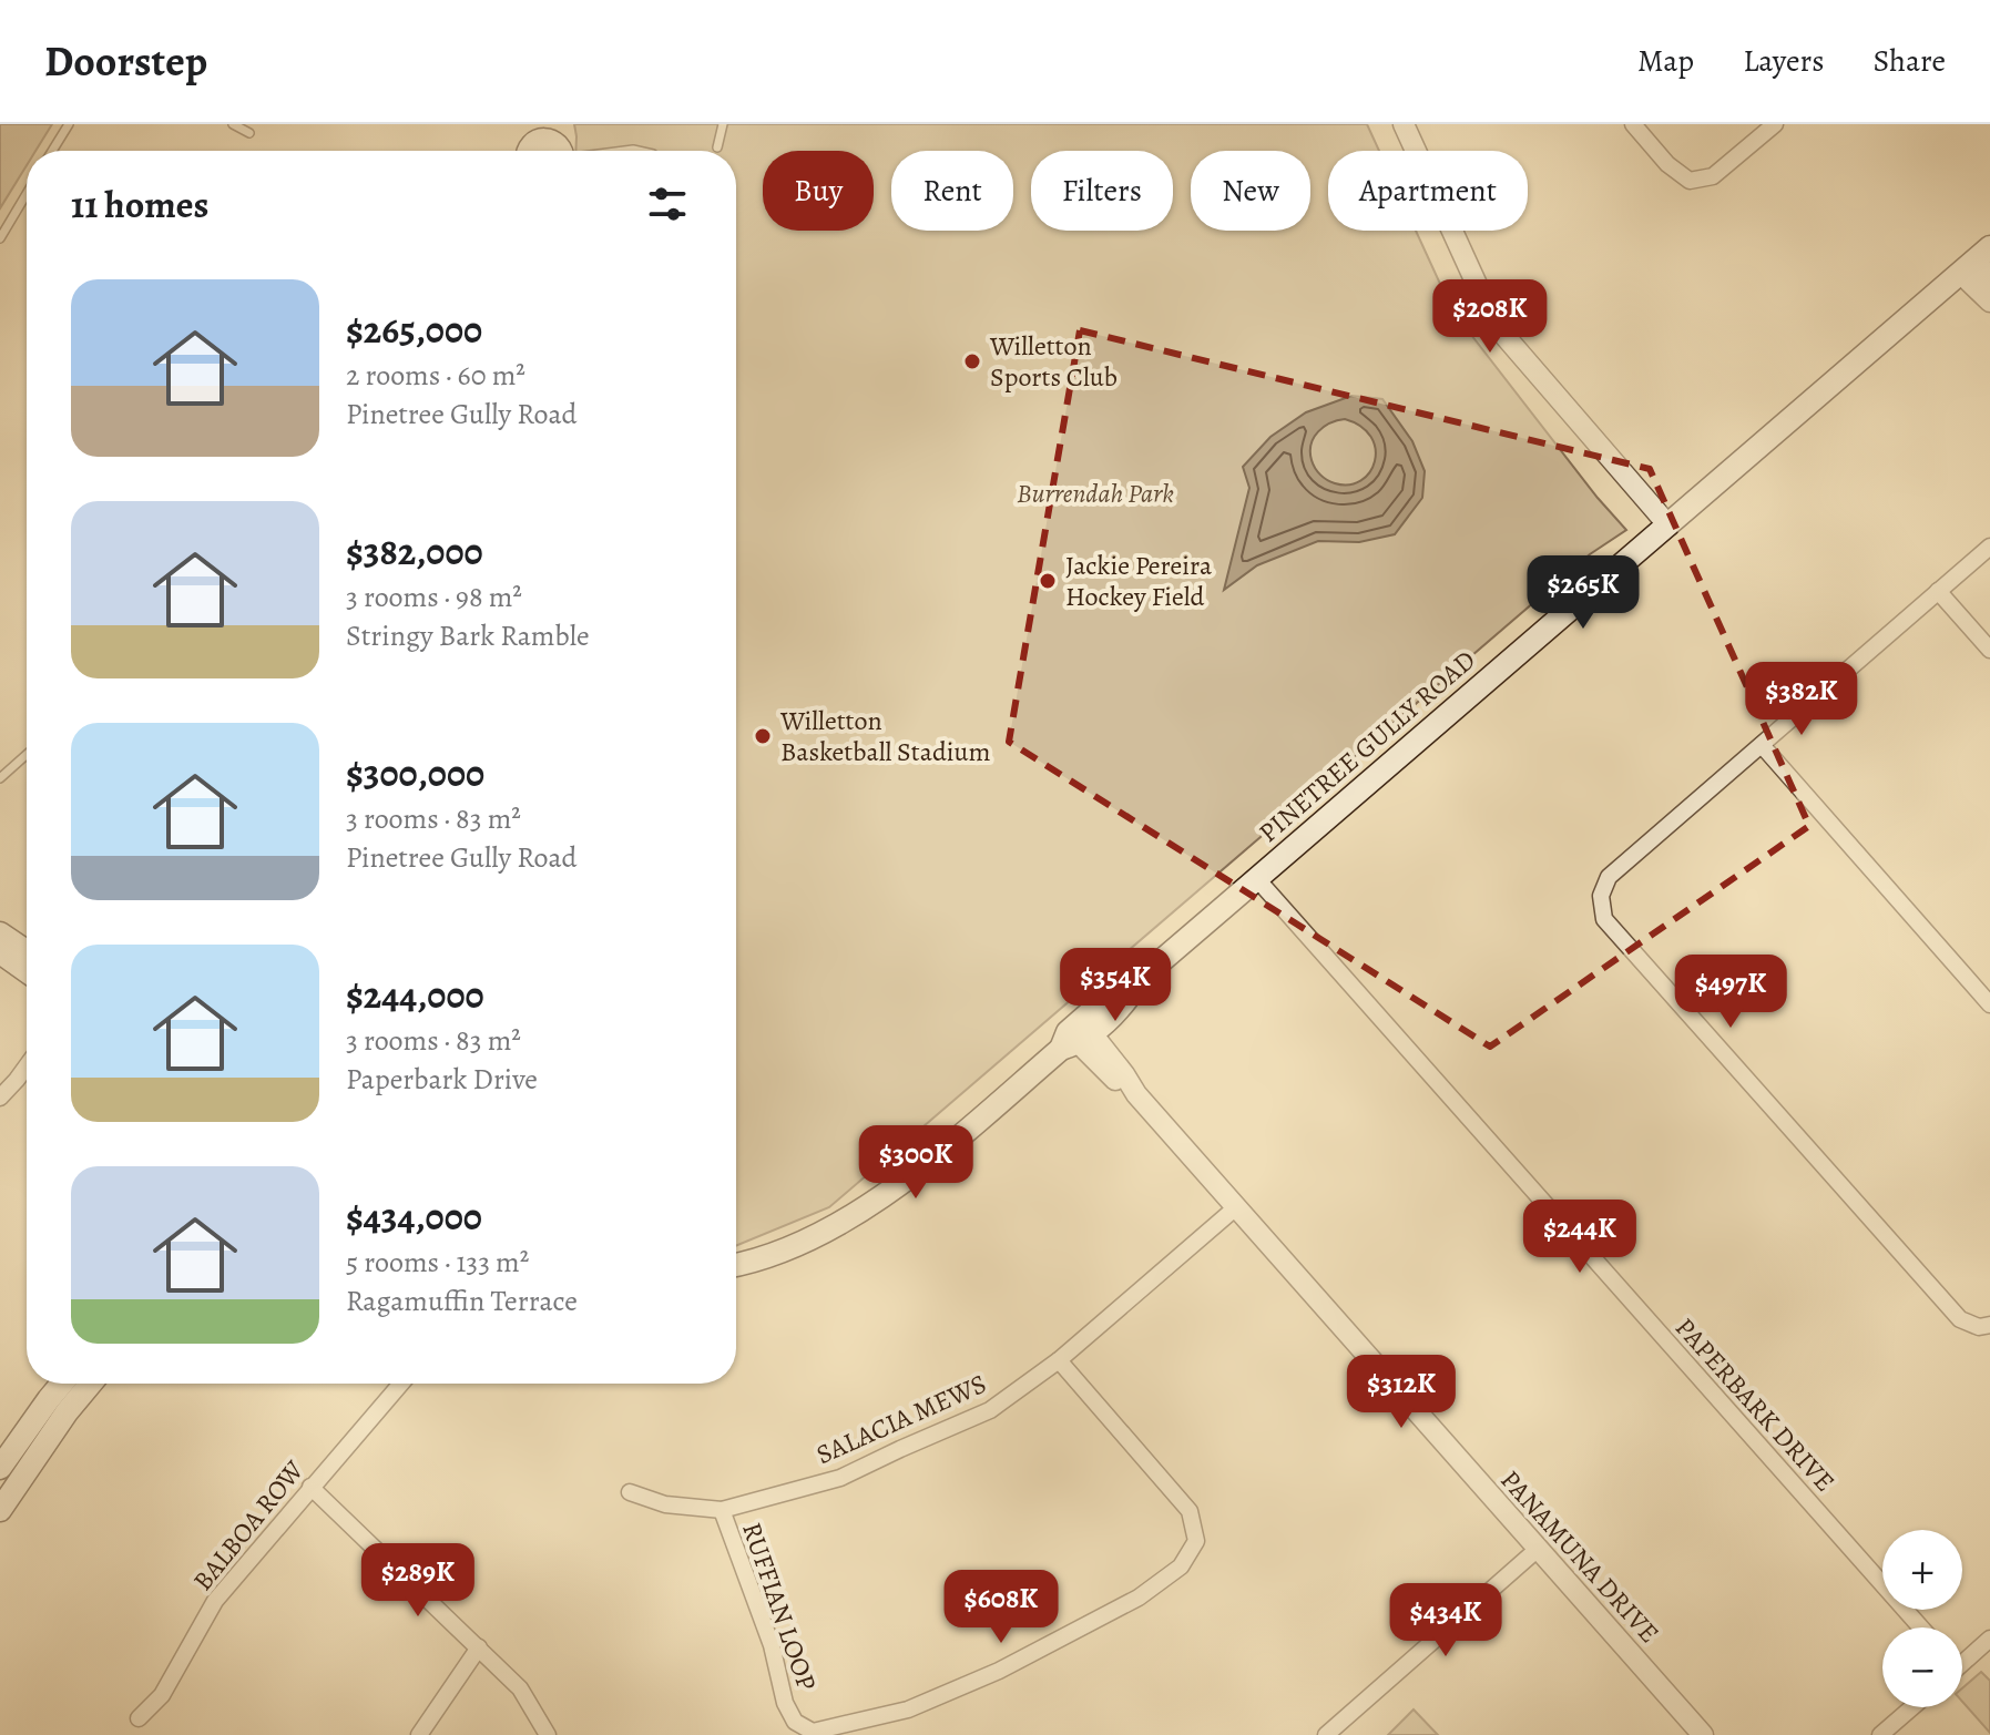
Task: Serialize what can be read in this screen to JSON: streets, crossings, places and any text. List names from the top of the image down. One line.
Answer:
{"streets":{"main road":["PINETREE GULLY ROAD"],"street":["PAPERBARK DRIVE","SALACIA MEWS","BALBOA ROW","PANAMUNA DRIVE","RUFFIAN LOOP"]},"crossings":[["PINETREE GULLY ROAD","PAPERBARK DRIVE"],["PINETREE GULLY ROAD","PANAMUNA DRIVE"],["SALACIA MEWS","PANAMUNA DRIVE"],["SALACIA MEWS","RUFFIAN LOOP"]],"parks":["Burrendah Park"],"places":["Willetton Sports Club","Jackie Pereira Hockey Field","Willetton Basketball Stadium"],"page":{"header":"Doorstep","nav":["Map","Layers","Share"],"chip":["Buy","Rent","Filters","New","Apartment"],"heading":"11 homes","list":[{"name":"$265,000","note":"2 rooms · 60 m² · Pinetree Gully Road"},{"name":"$382,000","note":"3 rooms · 98 m² · Stringy Bark Ramble"},{"name":"$300,000","note":"3 rooms · 83 m² · Pinetree Gully Road"},{"name":"$244,000","note":"3 rooms · 83 m² · Paperbark Drive"},{"name":"$434,000","note":"5 rooms · 133 m² · Ragamuffin Terrace"}],"price":["$208K","$265K","$382K","$354K","$497K","$300K","$244K","$312K","$289K","$608K","$434K"],"map_buttons":["+","−"]}}
